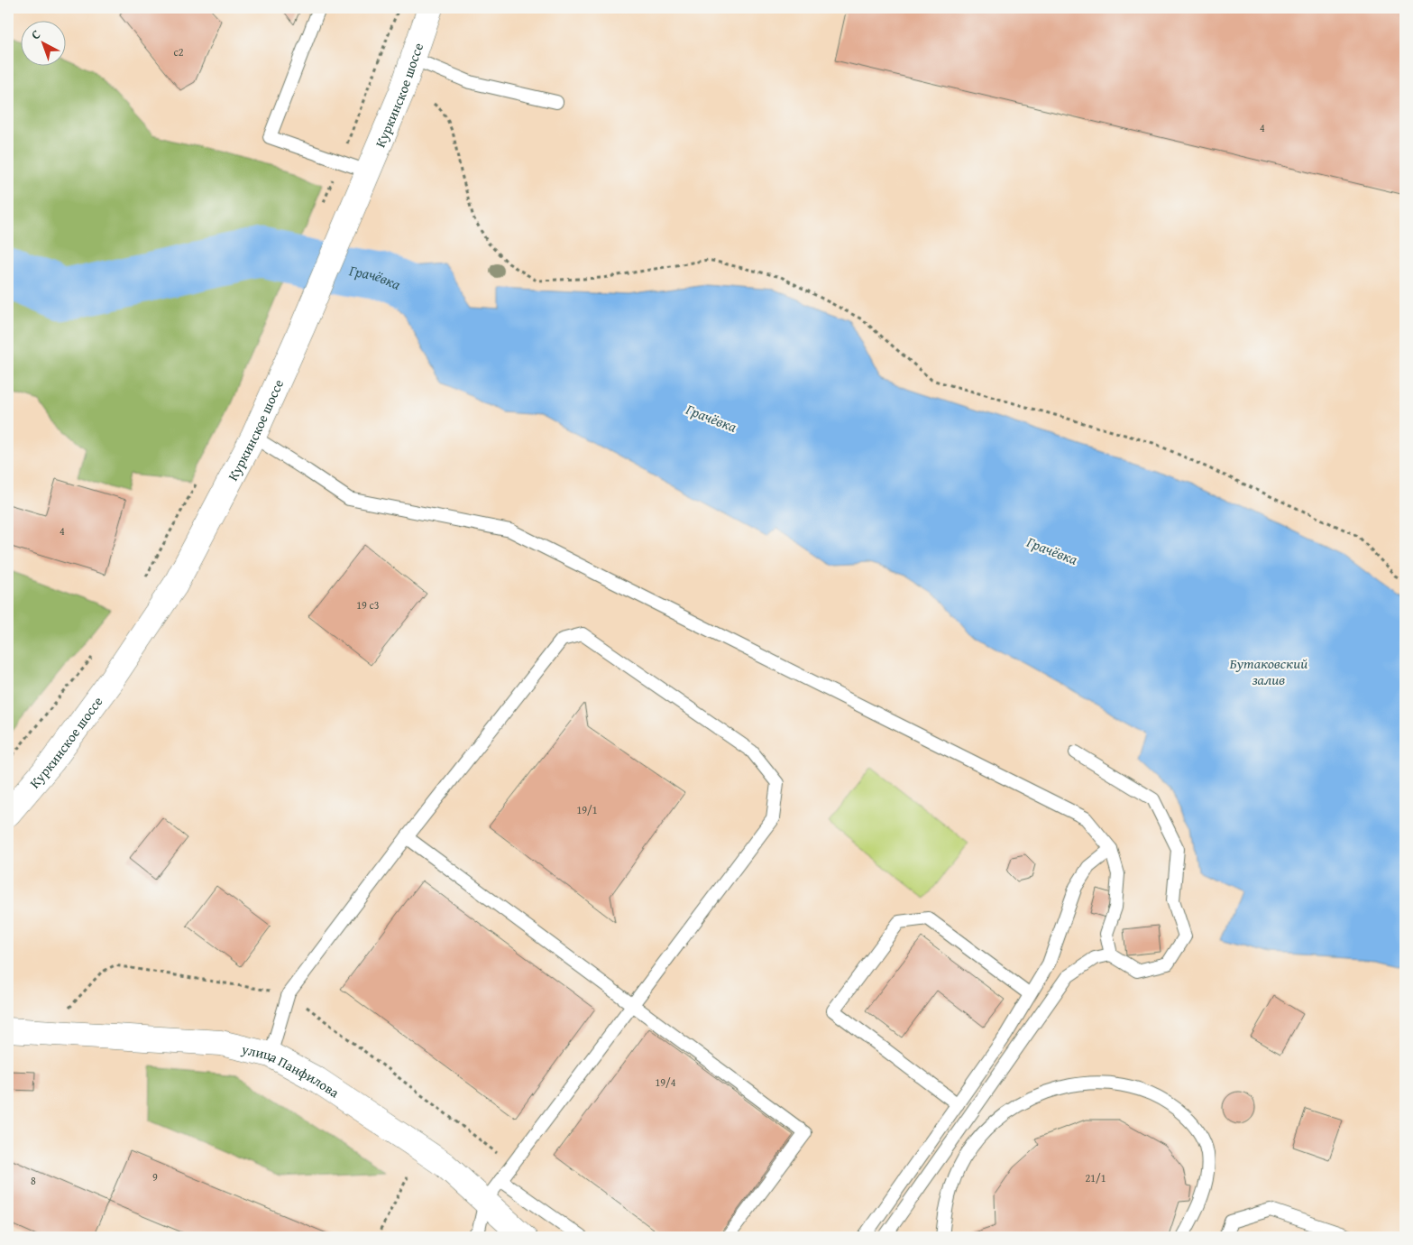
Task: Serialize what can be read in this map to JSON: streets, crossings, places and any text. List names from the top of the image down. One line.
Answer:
{"streets":{"street":["Куркинское шоссе","улица Панфилова"]},"water":["Грачёвка","Бутаковский залив"],"house_numbers":["с2","4","4","19 с3","19/1","19/4","9","21/1","8"],"north":"top left"}
